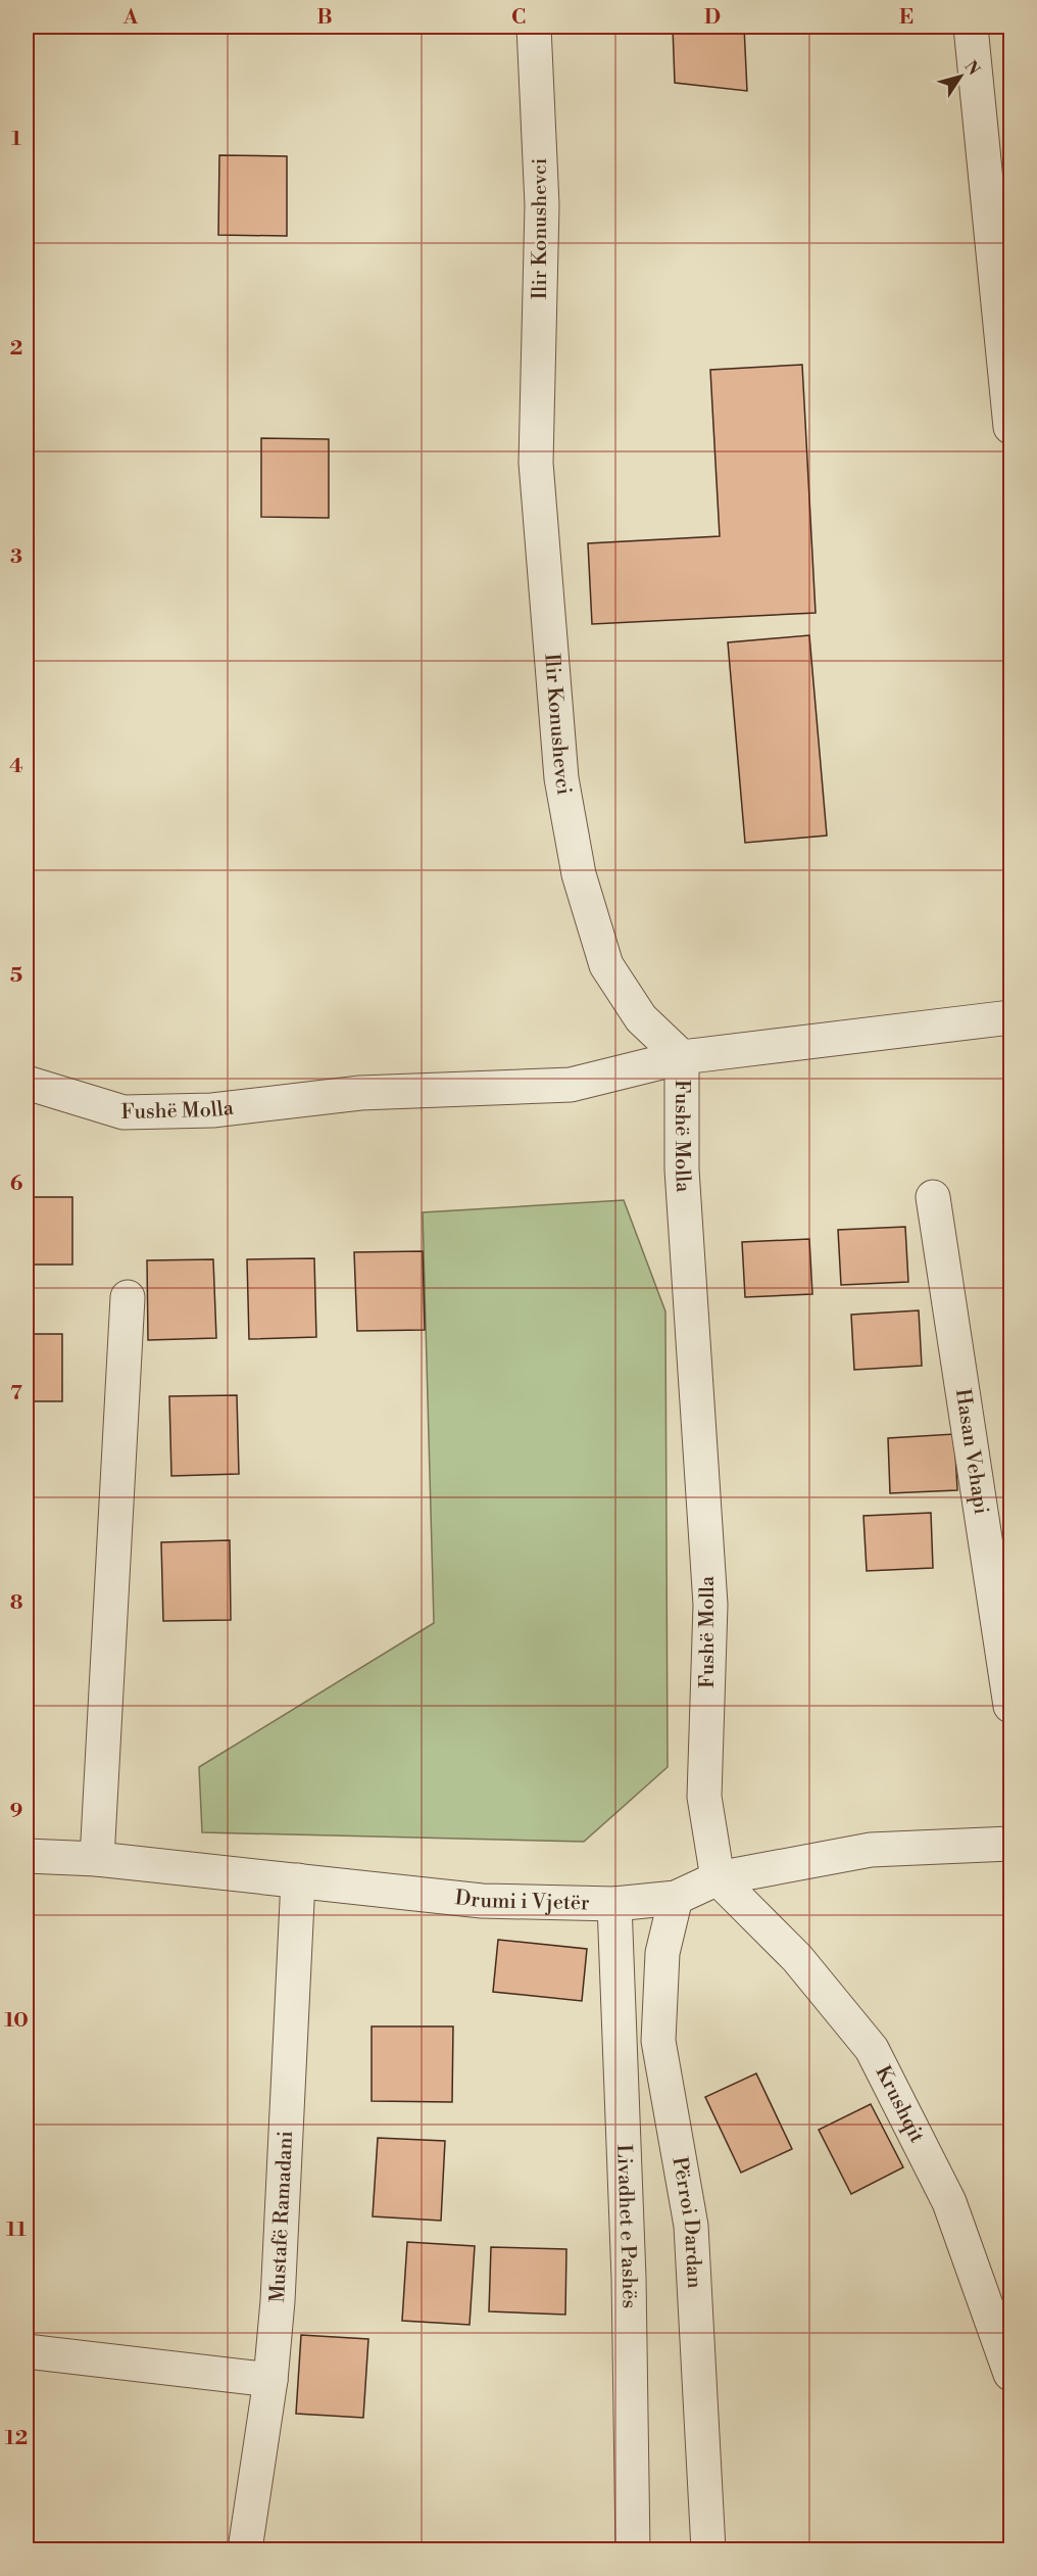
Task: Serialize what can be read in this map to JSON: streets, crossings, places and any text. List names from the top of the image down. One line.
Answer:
{"streets":{"street":["Ilir Konushevci","Fushë Molla","Hasan Vehapi","Drumi i Vjetër","Krushqit","Mustafë Ramadani","Përroi Dardan","Livadhet e Pashës"]},"crossings":[["Ilir Konushevci","Fushë Molla"],["Fushë Molla","Drumi i Vjetër"],["Fushë Molla","Krushqit"],["Drumi i Vjetër","Krushqit"],["Drumi i Vjetër","Mustafë Ramadani"],["Drumi i Vjetër","Përroi Dardan"],["Drumi i Vjetër","Livadhet e Pashës"]],"north":"top right","grid":{"columns":["A","B","C","D","E"],"rows":["1","2","3","4","5","6","7","8","9","10","11","12"]}}
